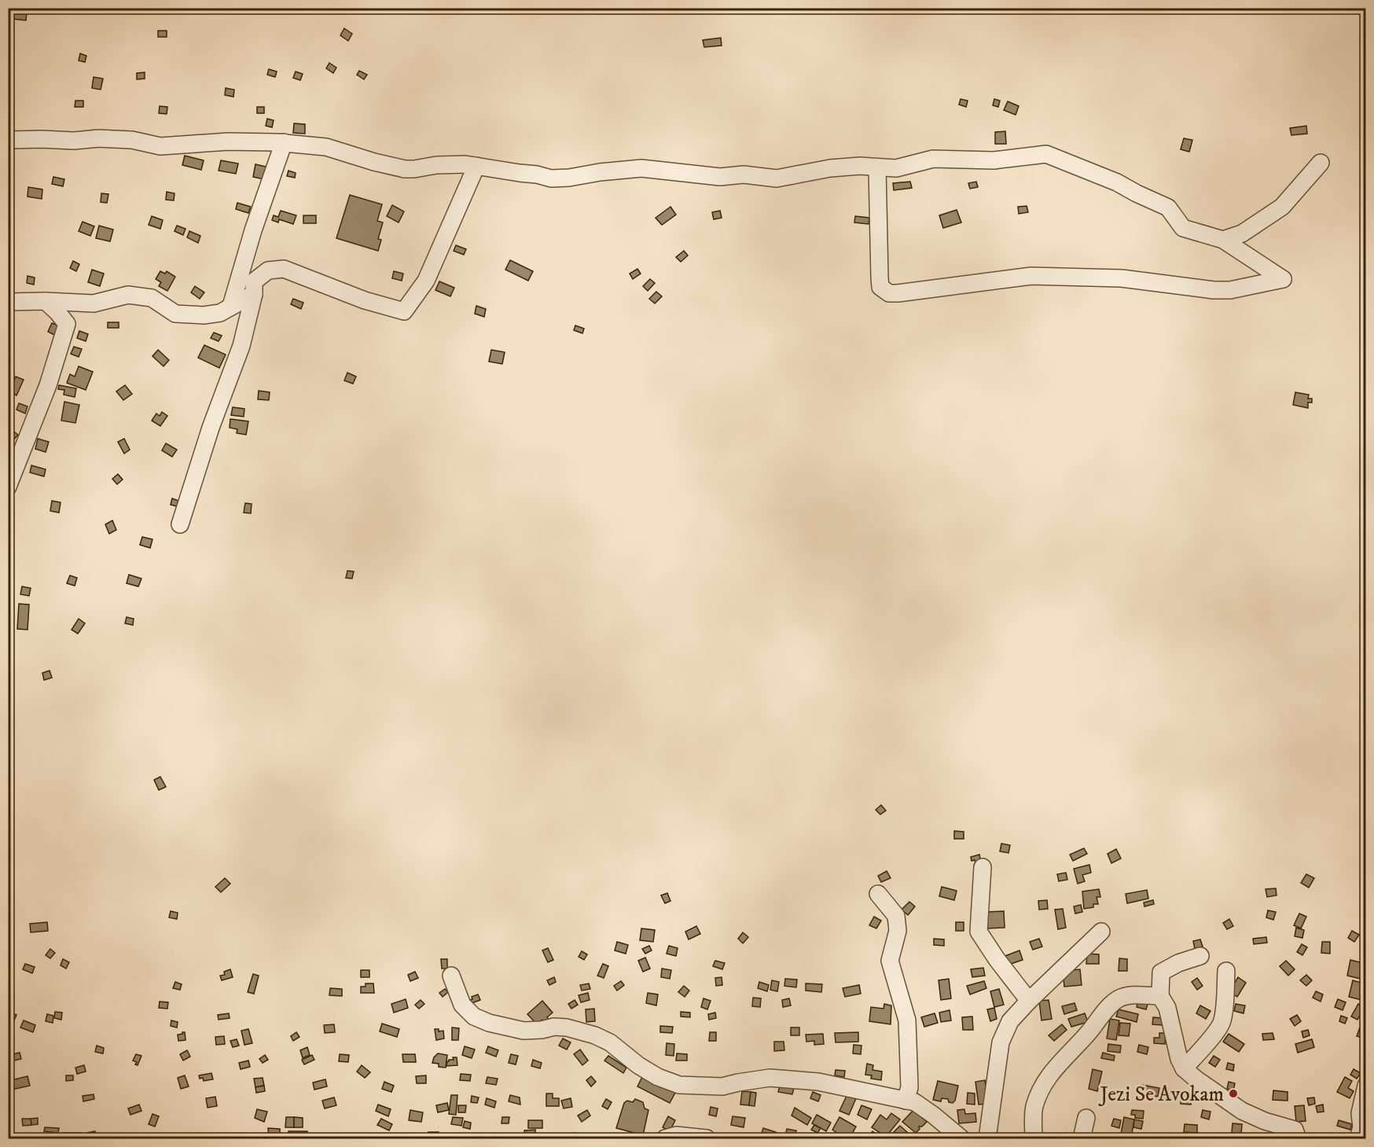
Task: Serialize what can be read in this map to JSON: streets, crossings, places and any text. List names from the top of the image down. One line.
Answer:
{"places":["Jezi Se Avokam"]}
